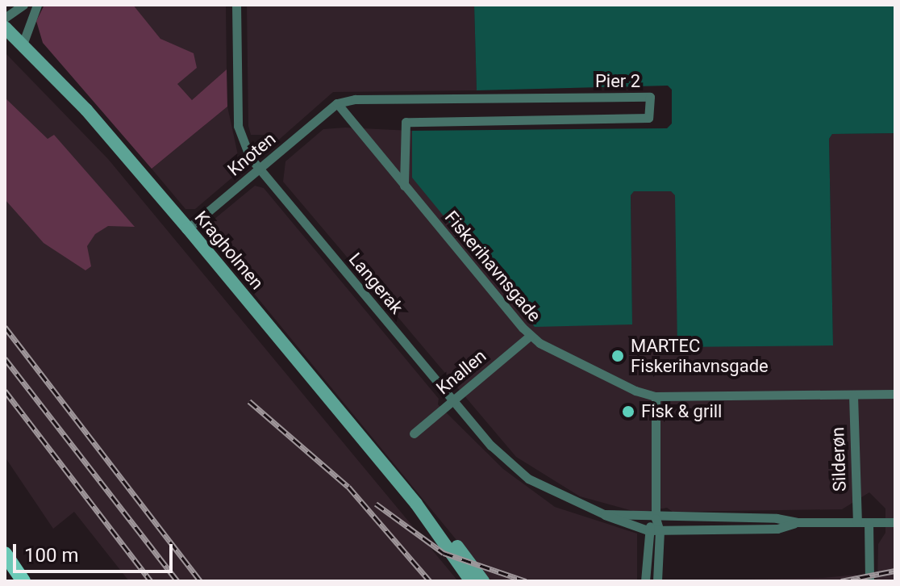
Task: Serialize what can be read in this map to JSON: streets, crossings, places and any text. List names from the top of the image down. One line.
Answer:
{"streets":{"street":["Pier 2","Knoten","Kragholmen","Fiskerihavnsgade","Langerak","Knallen","Silderøn"]},"crossings":[["Pier 2","Knoten"],["Pier 2","Fiskerihavnsgade"],["Knoten","Kragholmen"],["Knoten","Fiskerihavnsgade"],["Knoten","Langerak"],["Fiskerihavnsgade","Knallen"],["Fiskerihavnsgade","Silderøn"],["Langerak","Knallen"],["Langerak","Silderøn"]],"places":["MARTEC Fiskerihavnsgade","Fisk & grill"],"scale_bar":"100 m"}
